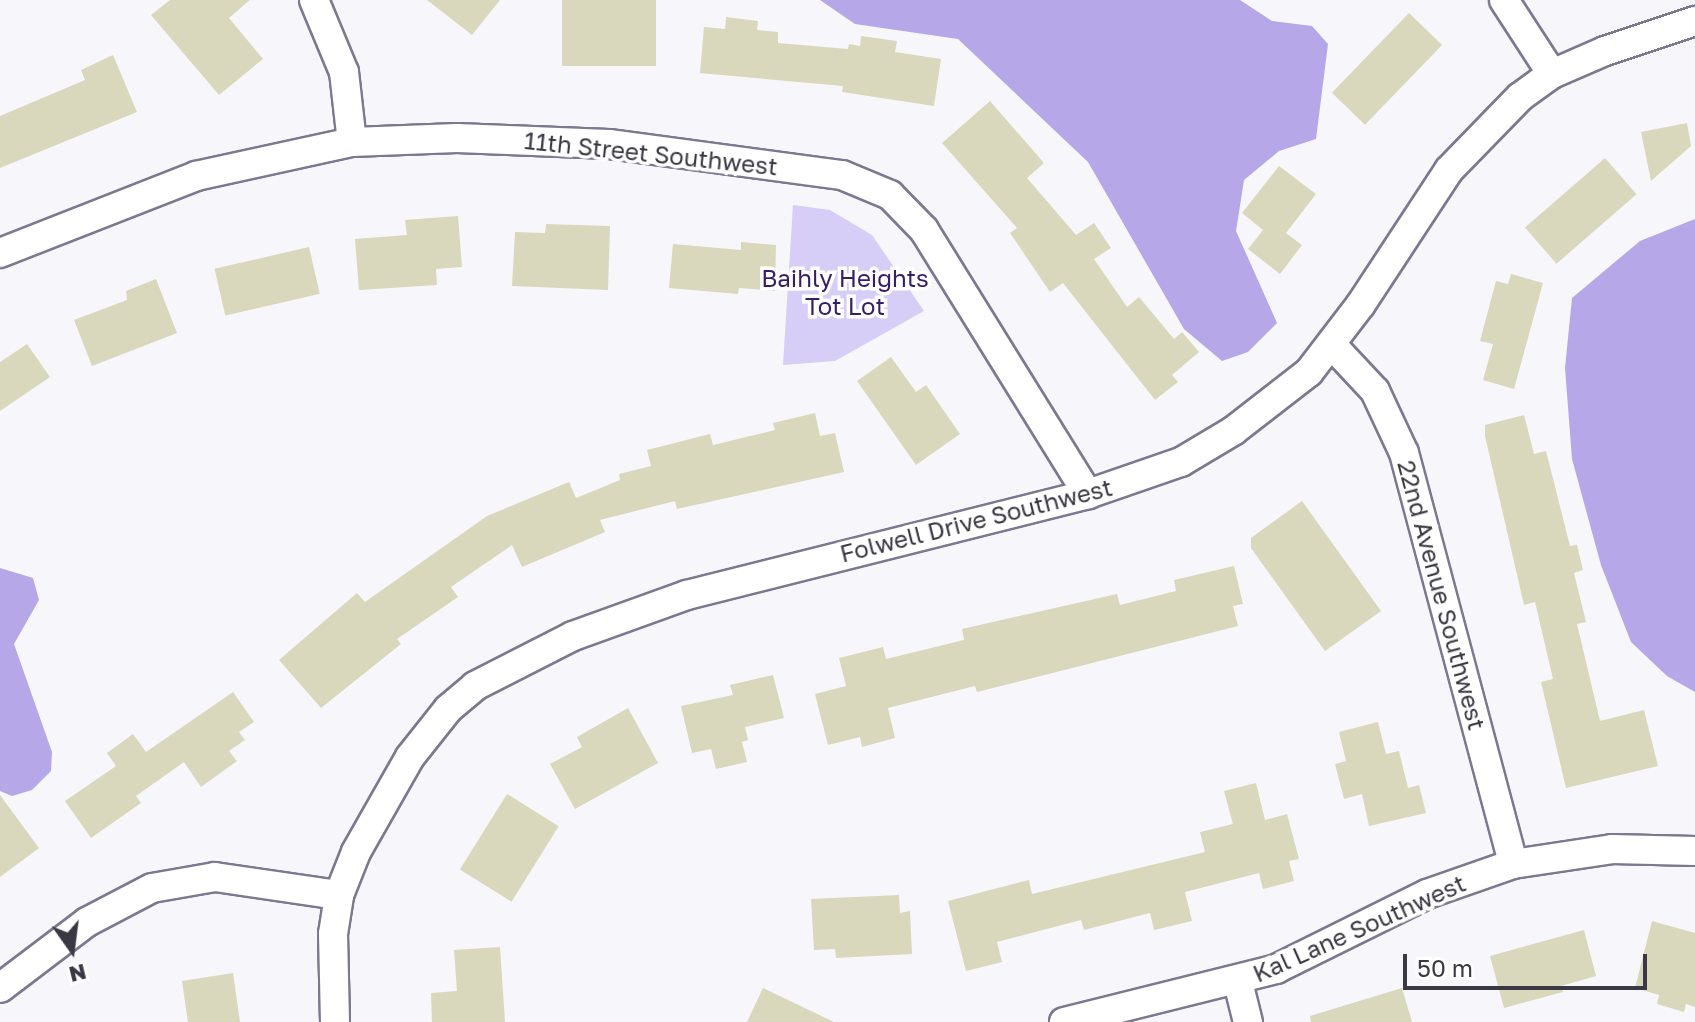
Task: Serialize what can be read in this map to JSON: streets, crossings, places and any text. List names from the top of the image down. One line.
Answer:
{"streets":{"street":["11th Street Southwest","Folwell Drive Southwest","22nd Avenue Southwest","Kal Lane Southwest"]},"crossings":[["11th Street Southwest","Folwell Drive Southwest"],["Folwell Drive Southwest","22nd Avenue Southwest"],["22nd Avenue Southwest","Kal Lane Southwest"]],"parks":["Baihly Heights Tot Lot"],"scale_bar":"50 m","north":"bottom"}
